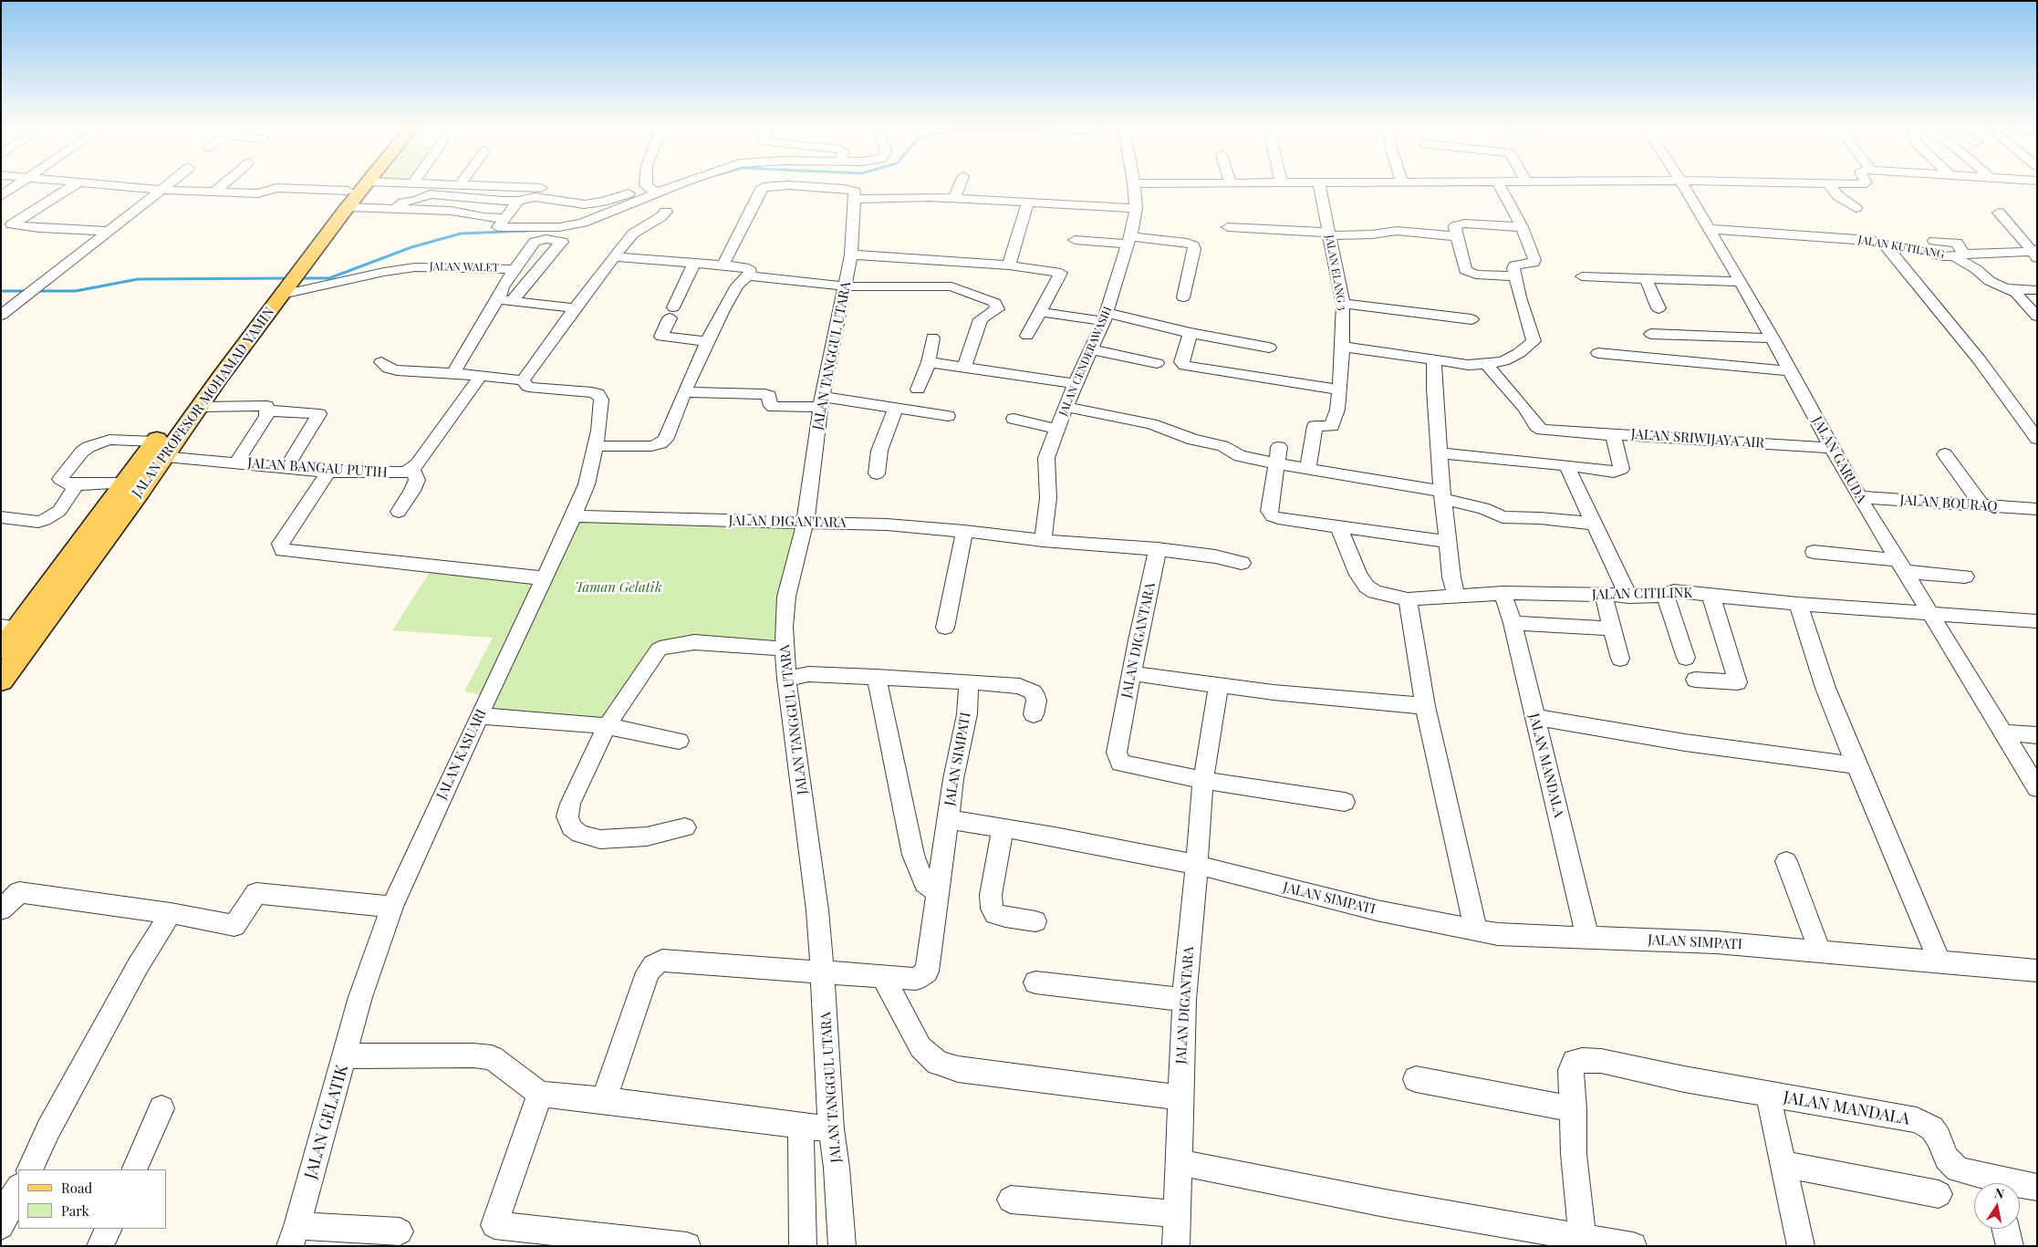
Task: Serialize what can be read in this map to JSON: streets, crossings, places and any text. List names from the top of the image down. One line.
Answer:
{"streets":{"main road":["JALAN PROFESOR MOHAMAD YAMIN"],"street":["JALAN KUTILANG","JALAN WALET","JALAN ELANG 3","JALAN TANGGUL UTARA","JALAN CENDERAWASIH","JALAN SRIWIJAYA AIR","JALAN GARUDA","JALAN BANGAU PUTIH","JALAN BOURAQ","JALAN DIGANTARA","JALAN CITILINK","JALAN KASUARI","JALAN SIMPATI","JALAN MANDALA","JALAN GELATIK"]},"crossings":[["JALAN KUTILANG","JALAN GARUDA"],["JALAN WALET","JALAN PROFESOR MOHAMAD YAMIN"],["JALAN TANGGUL UTARA","JALAN DIGANTARA"],["JALAN CENDERAWASIH","JALAN DIGANTARA"],["JALAN PROFESOR MOHAMAD YAMIN","JALAN BANGAU PUTIH"],["JALAN SRIWIJAYA AIR","JALAN GARUDA"],["JALAN GARUDA","JALAN BOURAQ"],["JALAN GARUDA","JALAN CITILINK"],["JALAN DIGANTARA","JALAN KASUARI"],["JALAN DIGANTARA","JALAN SIMPATI"],["JALAN CITILINK","JALAN MANDALA"],["JALAN KASUARI","JALAN GELATIK"],["JALAN SIMPATI","JALAN MANDALA"]],"parks":["Taman Gelatik"],"legend":["Road","Park"],"north":"top"}
